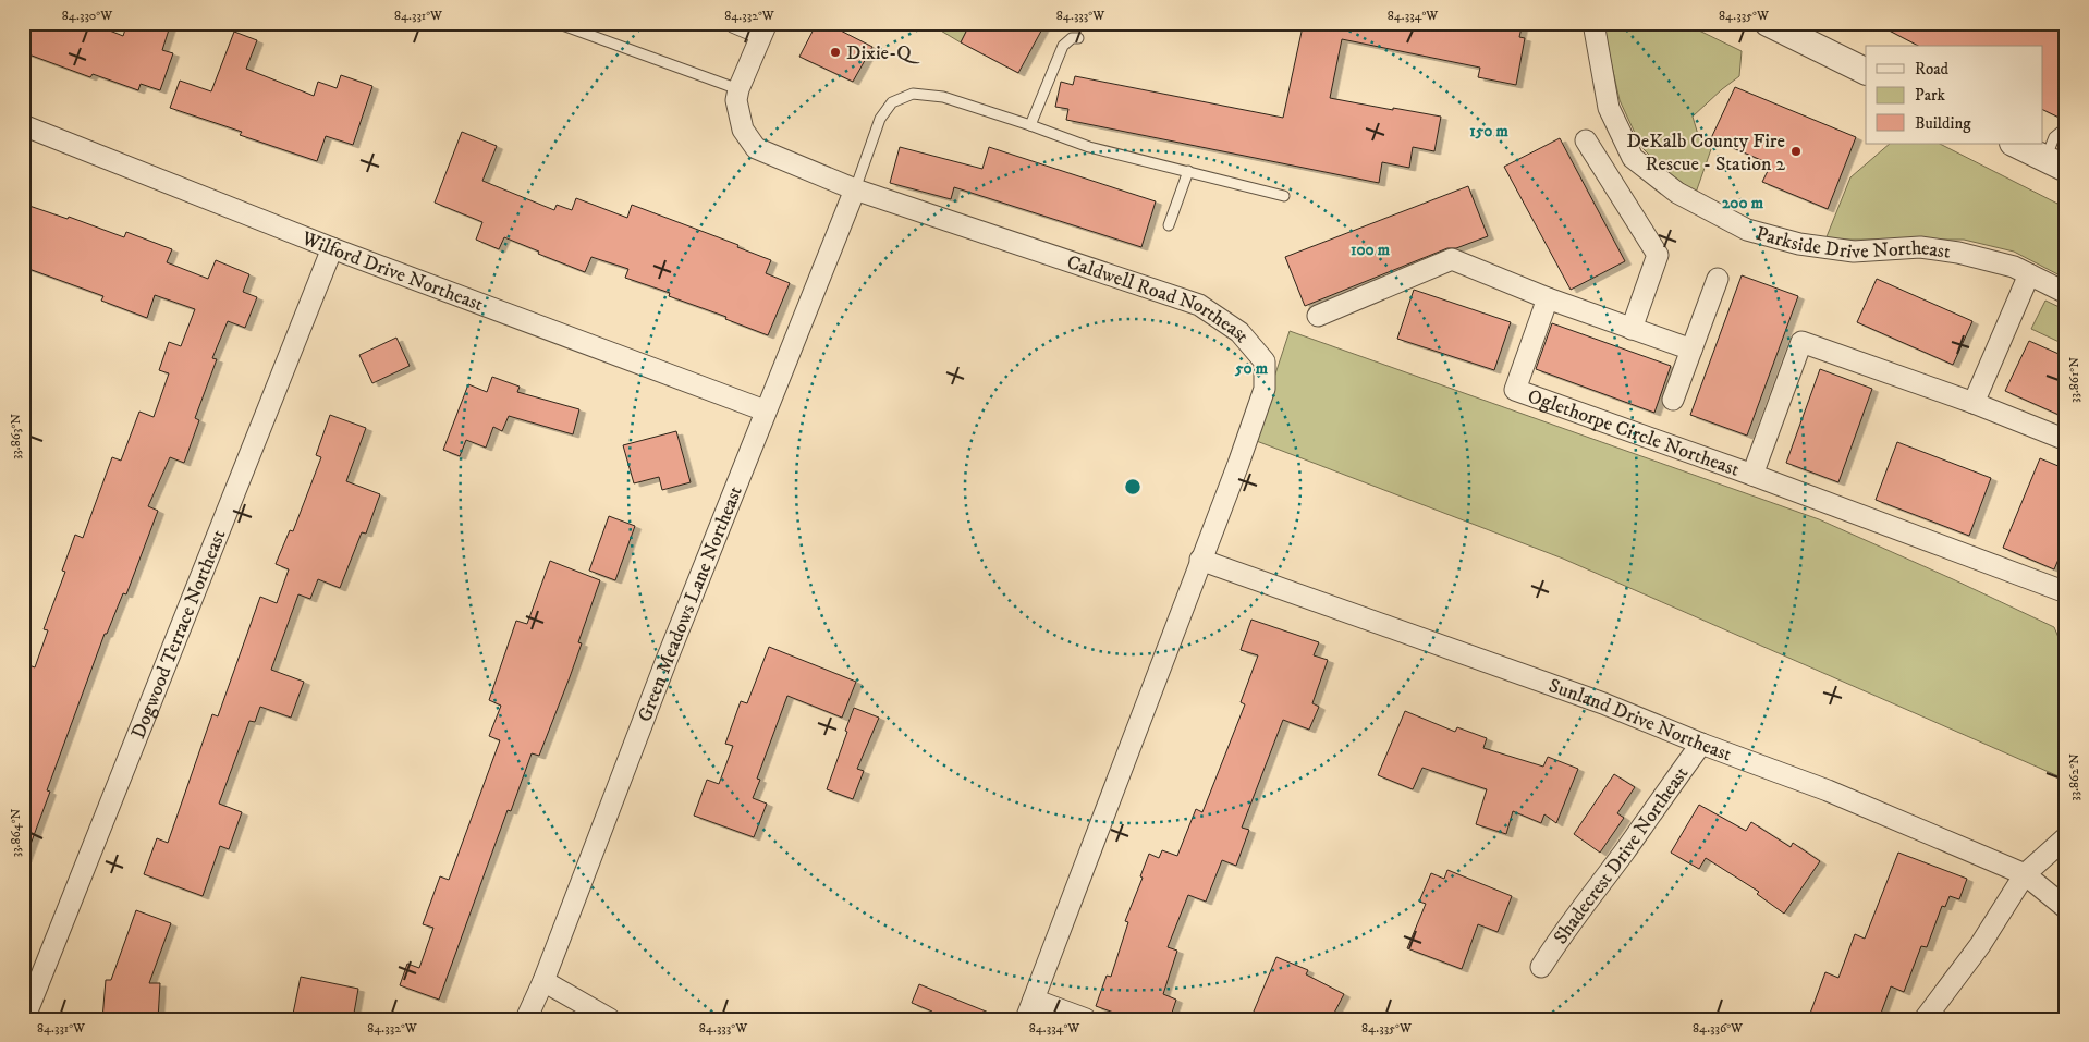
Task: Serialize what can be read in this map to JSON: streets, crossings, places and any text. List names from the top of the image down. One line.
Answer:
{"streets":{"street":["Parkside Drive Northeast","Wilford Drive Northeast","Caldwell Road Northeast","Oglethorpe Circle Northeast","Green Meadows Lane Northeast","Dogwood Terrace Northeast","Sunland Drive Northeast","Shadecrest Drive Northeast"]},"crossings":[["Wilford Drive Northeast","Green Meadows Lane Northeast"],["Wilford Drive Northeast","Dogwood Terrace Northeast"],["Caldwell Road Northeast","Green Meadows Lane Northeast"],["Caldwell Road Northeast","Sunland Drive Northeast"],["Sunland Drive Northeast","Shadecrest Drive Northeast"]],"places":["Dixie-Q","DeKalb County Fire Rescue - Station 2"],"legend":["Road","Park","Building"],"coordinates":["84.330°W","84.331°W","84.332°W","84.333°W","84.334°W","84.335°W","33.861°N","33.863°N","33.862°N","33.864°N","84.336°W"],"rings":["150 m","200 m","100 m","50 m"]}
